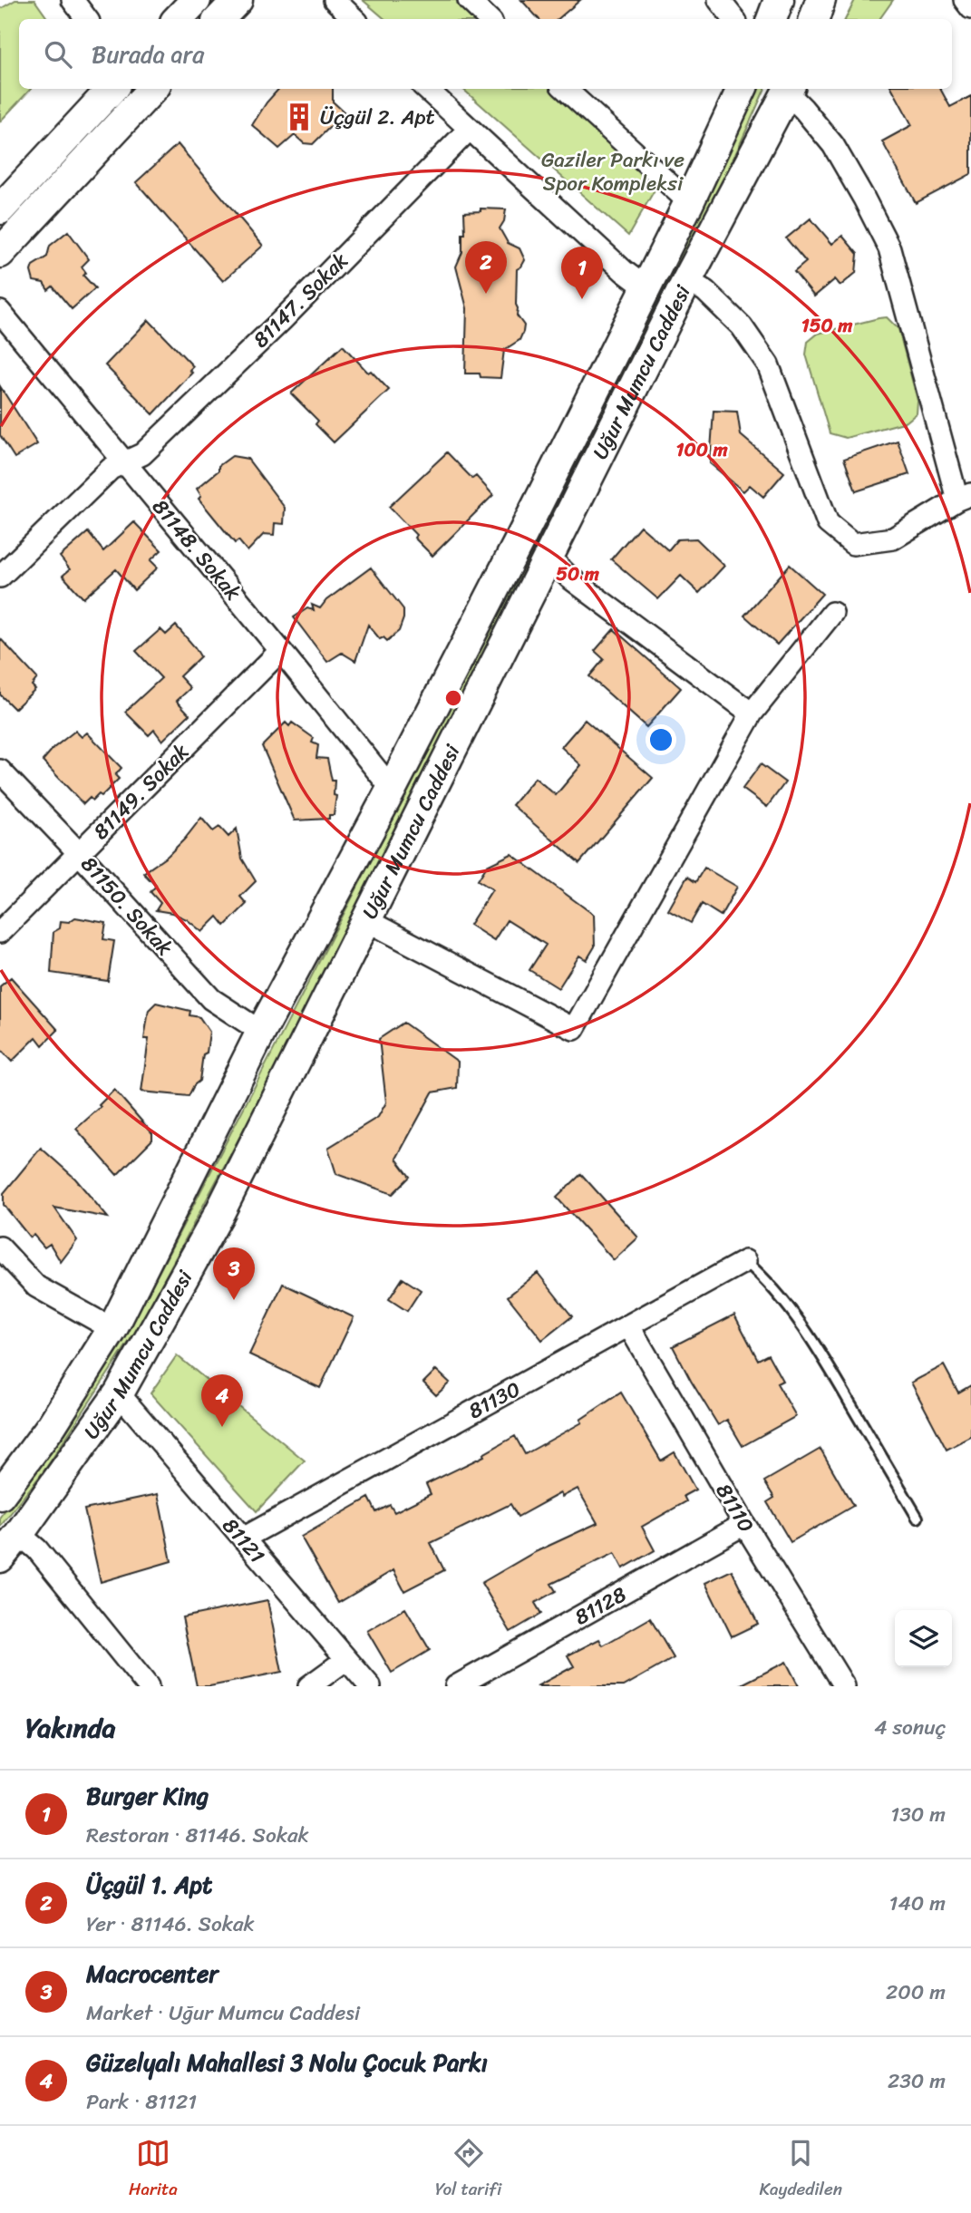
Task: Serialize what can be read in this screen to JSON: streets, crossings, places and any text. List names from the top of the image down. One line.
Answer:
{"streets":{"street":["81147. Sokak","Uğur Mumcu Caddesi","81148. Sokak","81149. Sokak","81150. Sokak","81130","81110","81121","81128"]},"crossings":[["81147. Sokak","81148. Sokak"],["Uğur Mumcu Caddesi","81148. Sokak"],["Uğur Mumcu Caddesi","81150. Sokak"],["Uğur Mumcu Caddesi","81121"],["81148. Sokak","81149. Sokak"],["81149. Sokak","81150. Sokak"],["81130","81110"],["81130","81121"],["81110","81128"]],"parks":["Gaziler Parkı ve Spor Kompleksi"],"places":{"building":["Üçgül 2. Apt"]},"page":{"search":"Burada ara","pins":["2","1","3","4"],"heading":["Yakında","4 sonuç"],"list":[{"mark":"1","name":"Burger King","note":"Restoran · 81146. Sokak","value":"130 m"},{"mark":"2","name":"Üçgül 1. Apt","note":"Yer · 81146. Sokak","value":"140 m"},{"mark":"3","name":"Macrocenter","note":"Market · Uğur Mumcu Caddesi","value":"200 m"},{"mark":"4","name":"Güzelyalı Mahallesi 3 Nolu Çocuk Parkı","note":"Park · 81121","value":"230 m"}],"nav":["Harita","Yol tarifi","Kaydedilen"]},"rings":["150 m","100 m","50 m"]}
